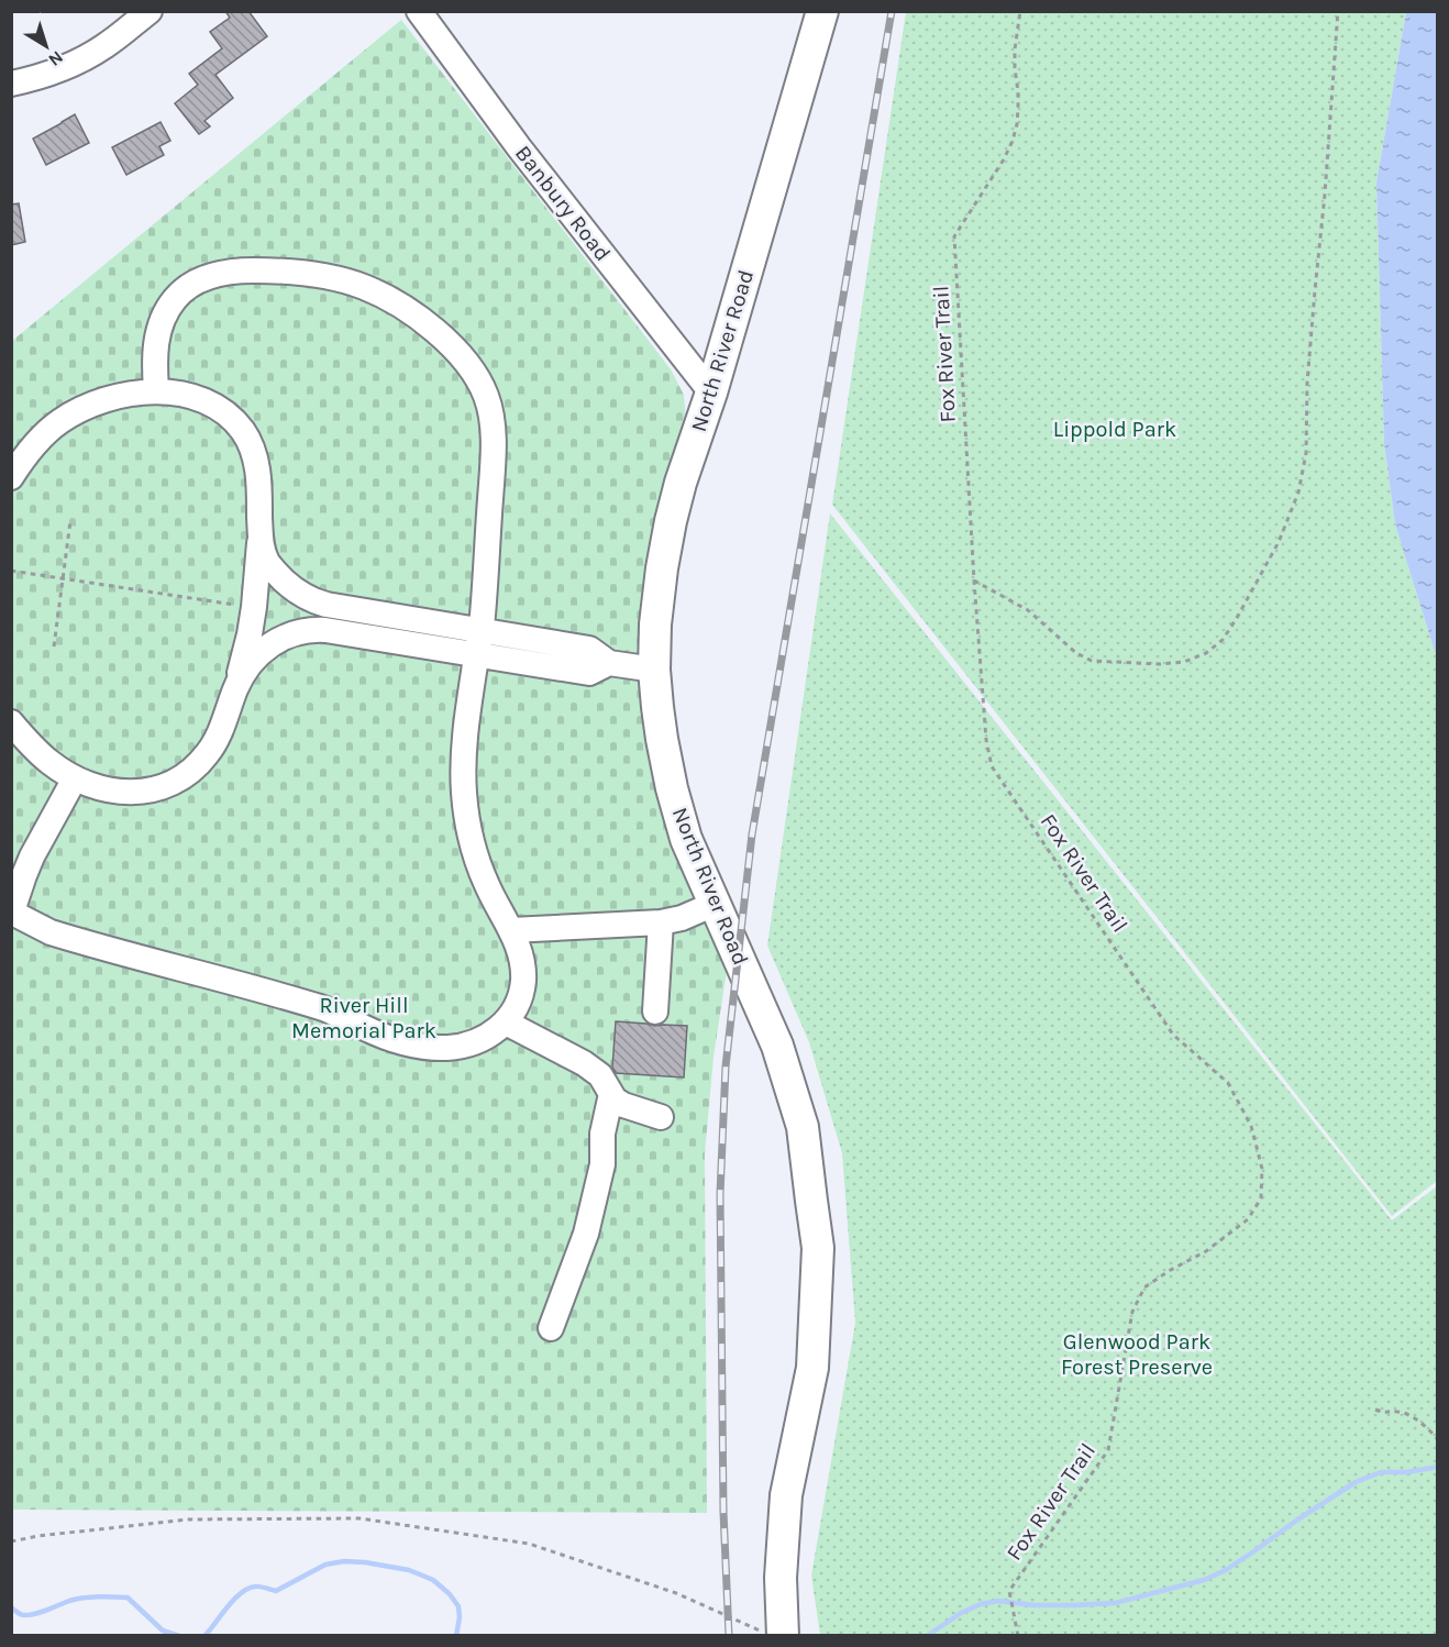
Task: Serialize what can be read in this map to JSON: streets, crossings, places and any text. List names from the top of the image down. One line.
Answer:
{"streets":{"main road":["North River Road"],"street":["Banbury Road"],"path":["Fox River Trail"]},"crossings":[["Banbury Road","North River Road"]],"parks":["Lippold Park","River Hill Memorial Park","Glenwood Park Forest Preserve"],"north":"bottom right"}
